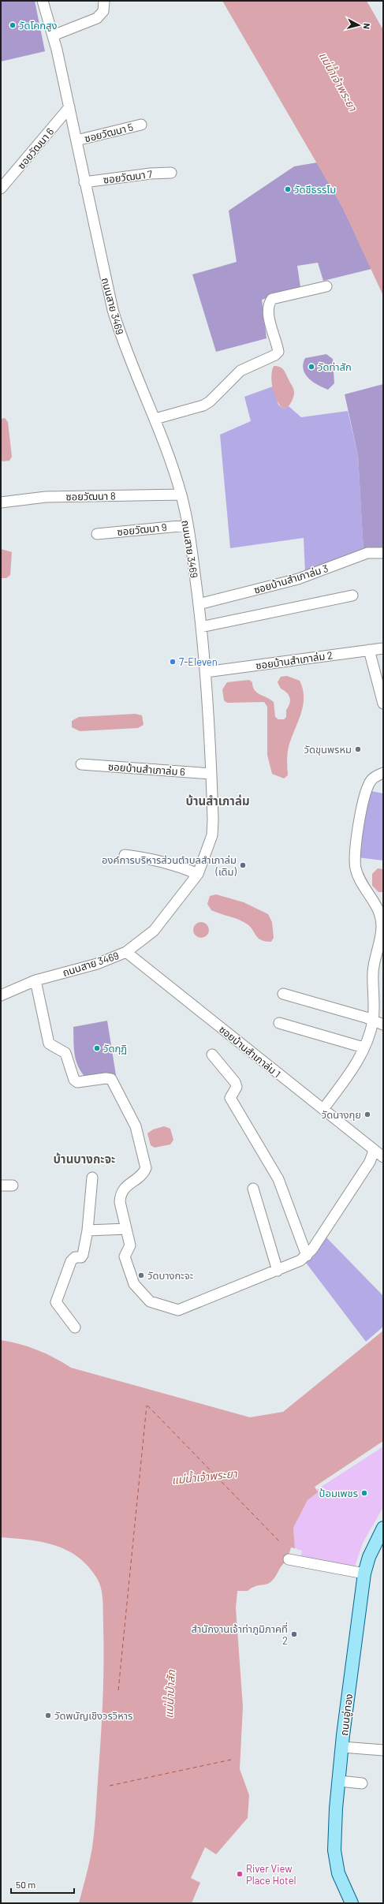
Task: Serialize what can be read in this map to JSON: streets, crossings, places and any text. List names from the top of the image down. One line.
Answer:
{"streets":{"main road":["ถนนอู่ทอง"],"street":["ซอยวัฒนา 5","ซอยวัฒนา 6","ซอยวัฒนา 7","ถนนสาย 3469","ซอยวัฒนา 8","ซอยวัฒนา 9","ซอยบ้านสำเภาล่ม 3","ซอยบ้านสำเภาล่ม 2","ซอยบ้านสำเภาล่ม 6","ซอยบ้านสำเภาล่ม 1"]},"crossings":[["ซอยวัฒนา 5","ถนนสาย 3469"],["ซอยวัฒนา 6","ถนนสาย 3469"],["ซอยวัฒนา 7","ถนนสาย 3469"],["ถนนสาย 3469","ซอยวัฒนา 8"],["ถนนสาย 3469","ซอยวัฒนา 9"],["ถนนสาย 3469","ซอยบ้านสำเภาล่ม 3"],["ถนนสาย 3469","ซอยบ้านสำเภาล่ม 2"],["ถนนสาย 3469","ซอยบ้านสำเภาล่ม 6"],["ถนนสาย 3469","ซอยบ้านสำเภาล่ม 1"]],"districts":["บ้านสำเภาล่ม","บ้านบางกะจะ"],"water":["แม่น้ำเจ้าพระยา","แม่น้ำป่าสัก"],"places":["วัดโคกสูง","วัดชีธรรโม","วัดท่าสัก","7-Eleven","วัดขุนพรหม","องค์การบริหารส่วนตำบลสำเภาล่ม (เดิม)","วัดกุฏิ","วัดนางกุย","วัดบางกะจะ","ป้อมเพชร","สํานักงานเจ้าท่าภูมิภาคที่ 2","วัดพนัญเชิงวรวิหาร","River View Place Hotel"],"scale_bar":"50 m","north":"right"}
